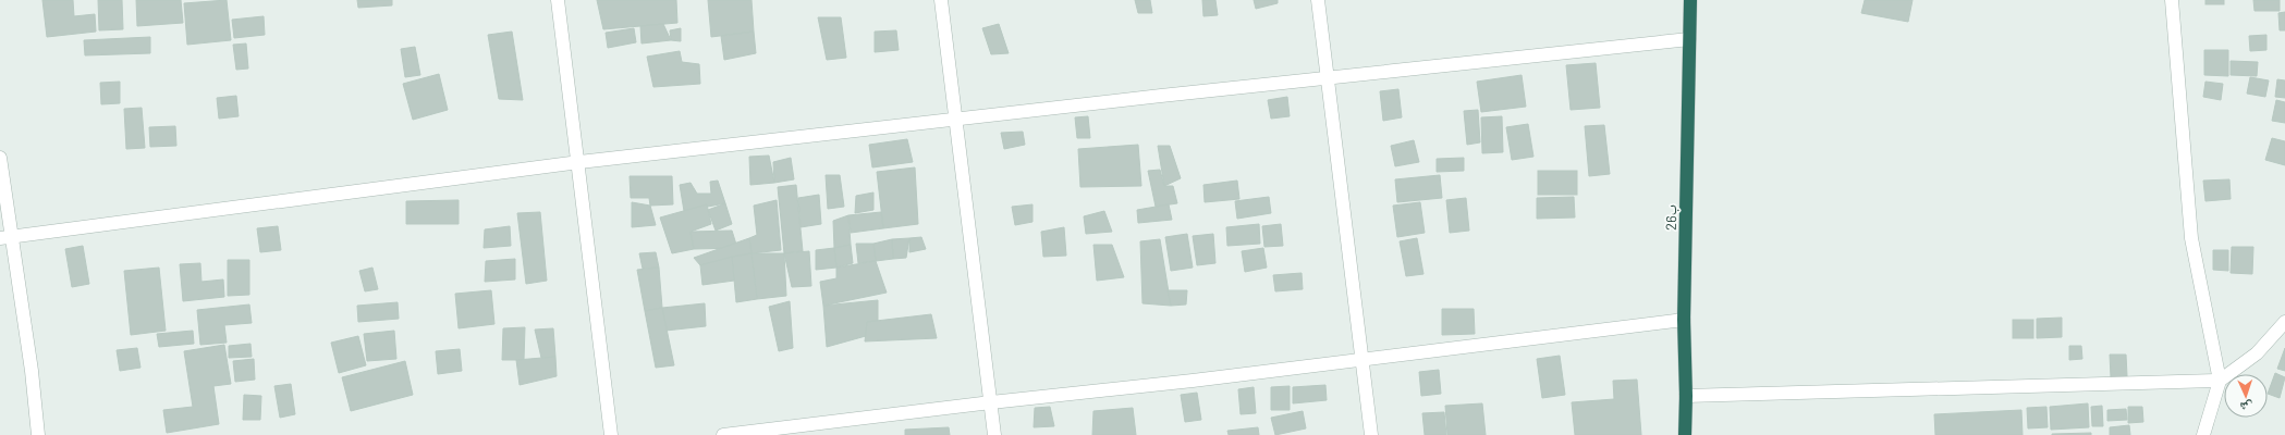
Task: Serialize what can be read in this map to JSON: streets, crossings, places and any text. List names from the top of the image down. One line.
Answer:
{"streets":{"highway":["26ب"]},"north":"bottom"}
